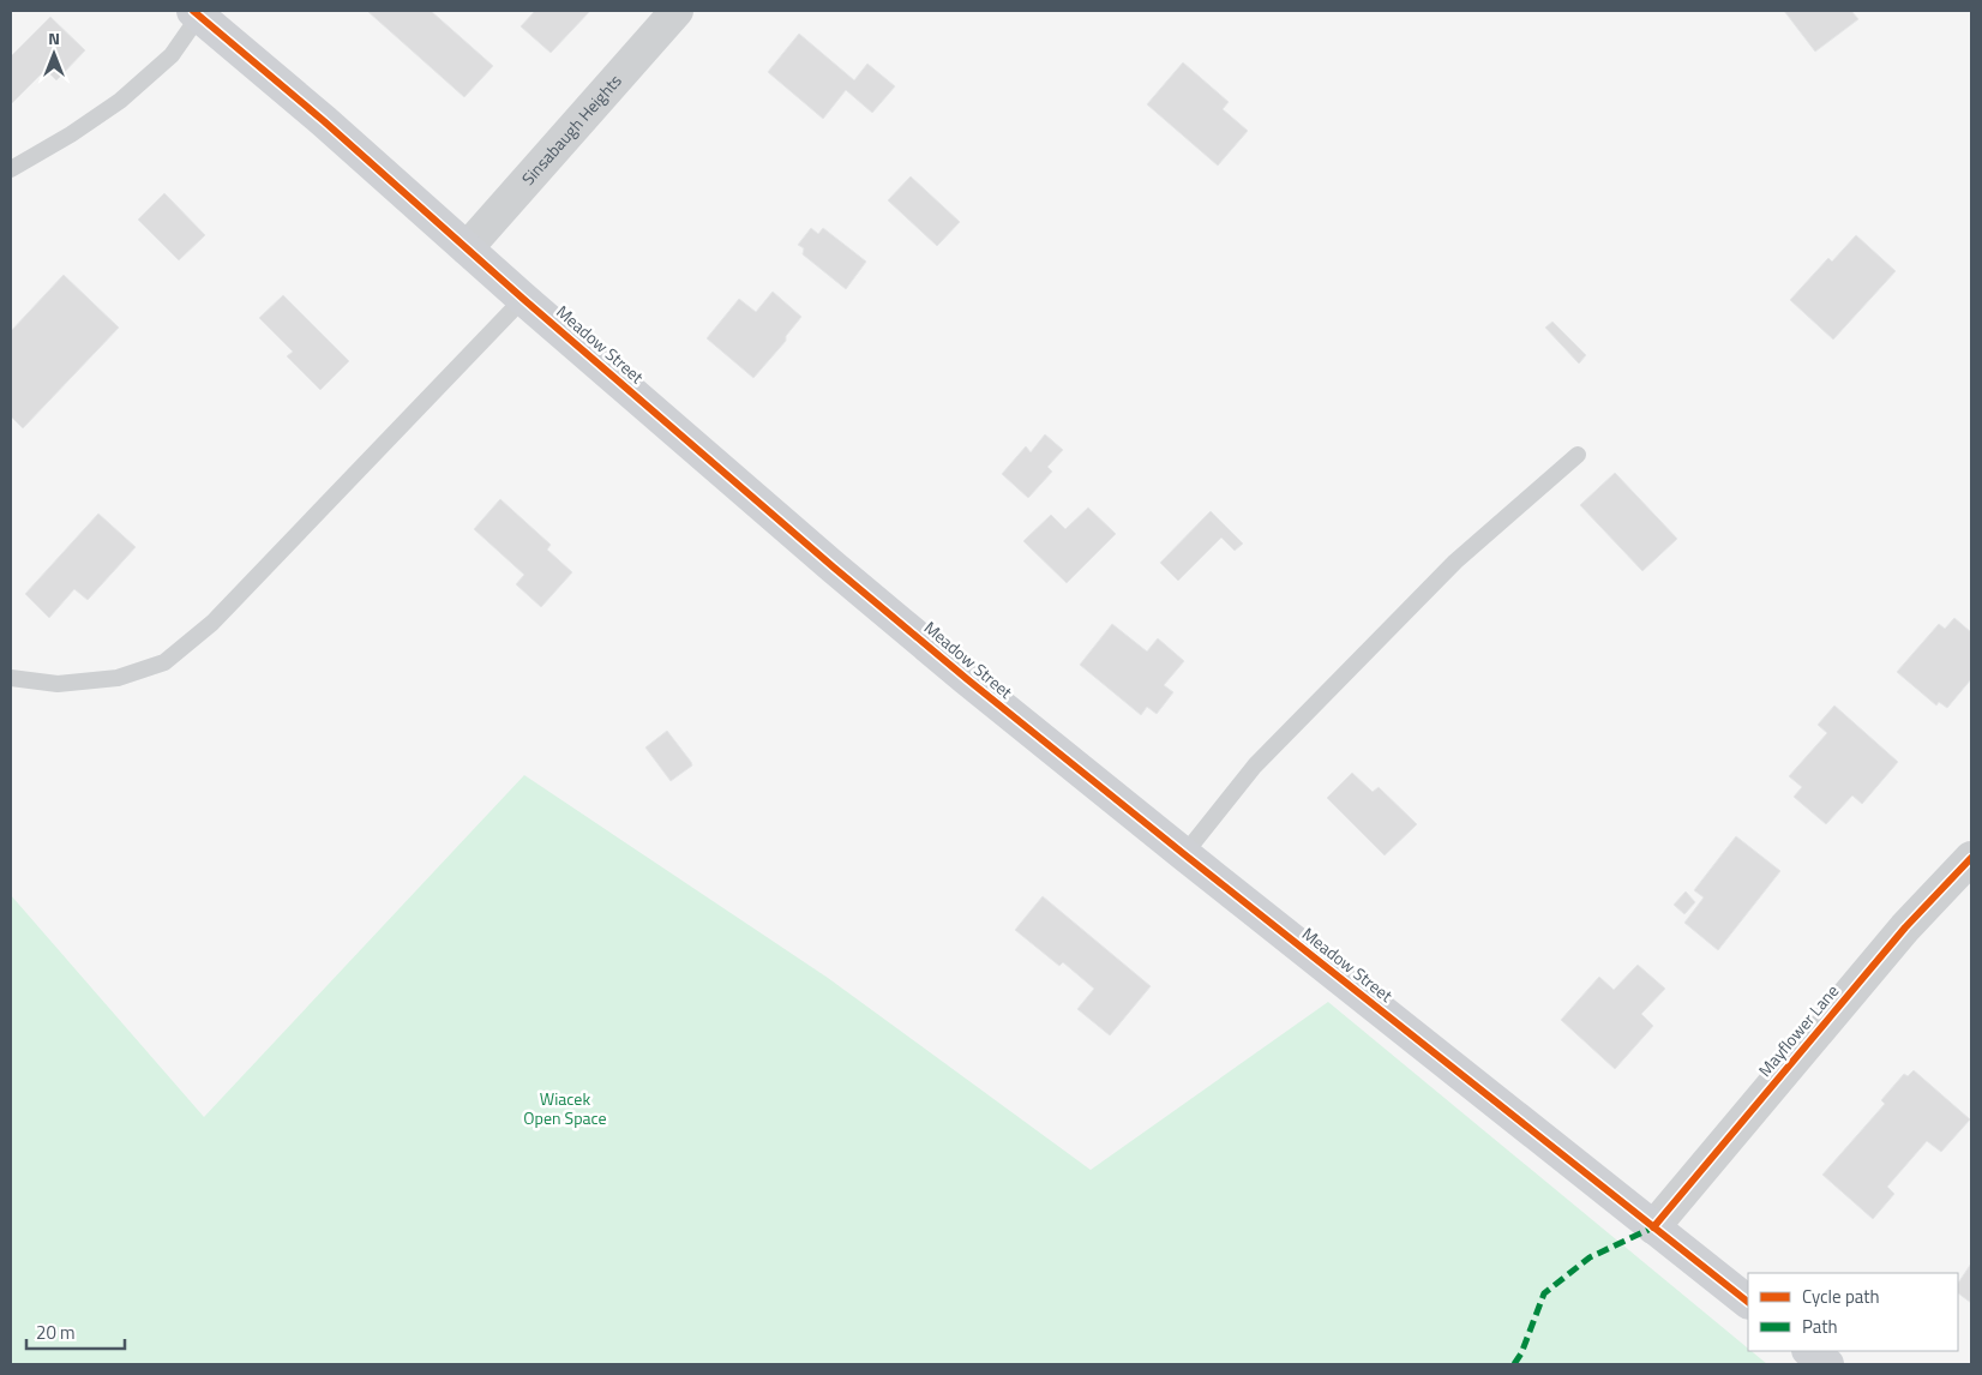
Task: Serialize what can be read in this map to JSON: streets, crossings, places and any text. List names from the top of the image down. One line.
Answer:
{"streets":{"street":["Sinsabaugh Heights","Meadow Street","Mayflower Lane"]},"crossings":[["Sinsabaugh Heights","Meadow Street"],["Meadow Street","Mayflower Lane"]],"parks":["Wiacek Open Space"],"legend":["Cycle path","Path"],"scale_bar":"20 m","north":"top"}
